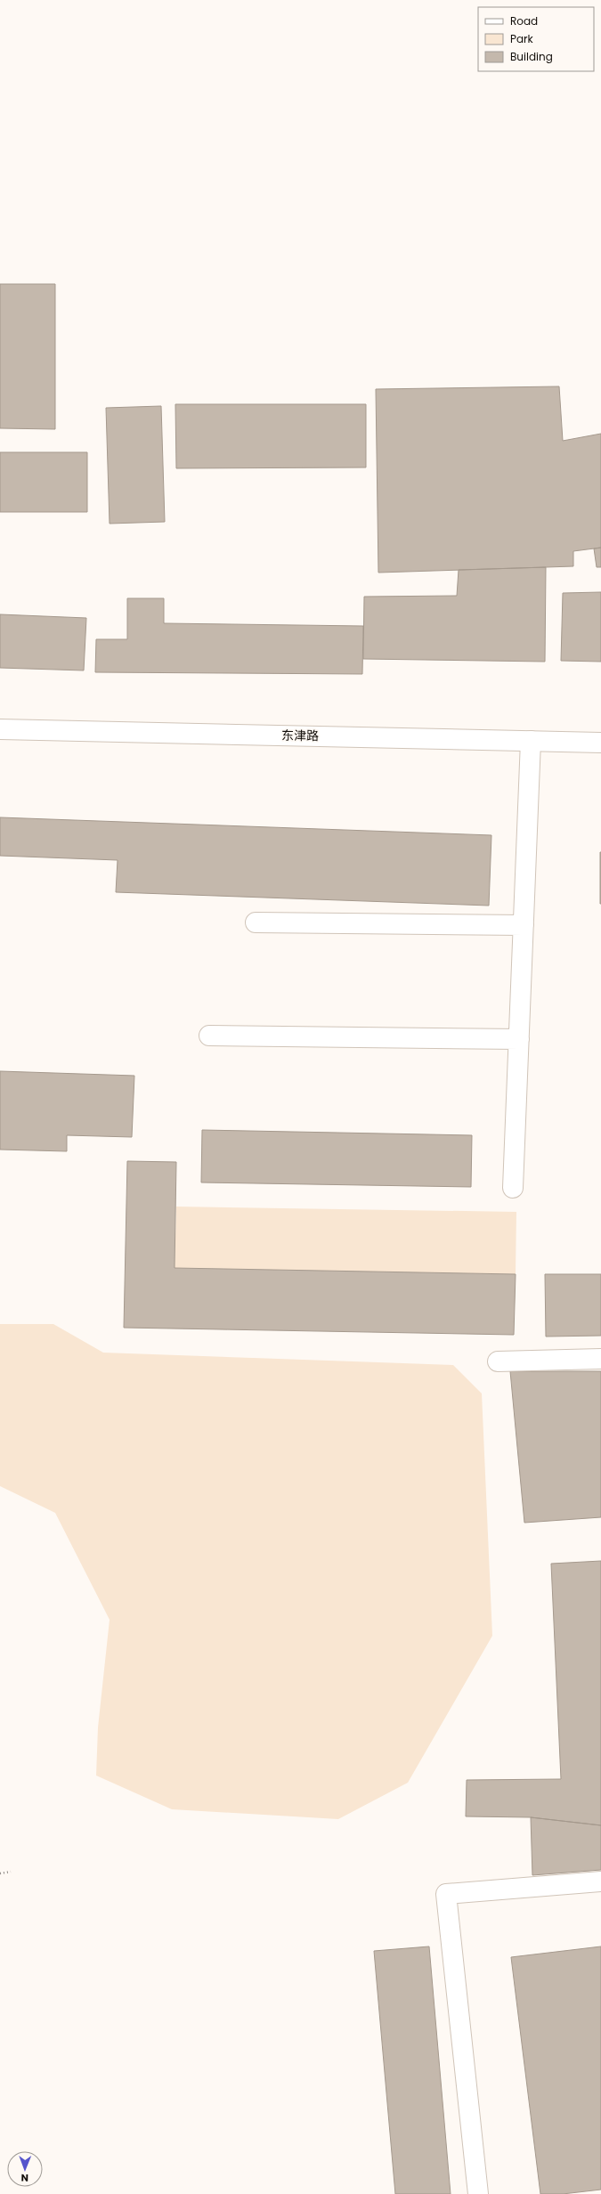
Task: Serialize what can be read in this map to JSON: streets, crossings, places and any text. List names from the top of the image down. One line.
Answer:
{"streets":{"street":["东津路"]},"legend":["Road","Park","Building"],"north":"bottom"}
